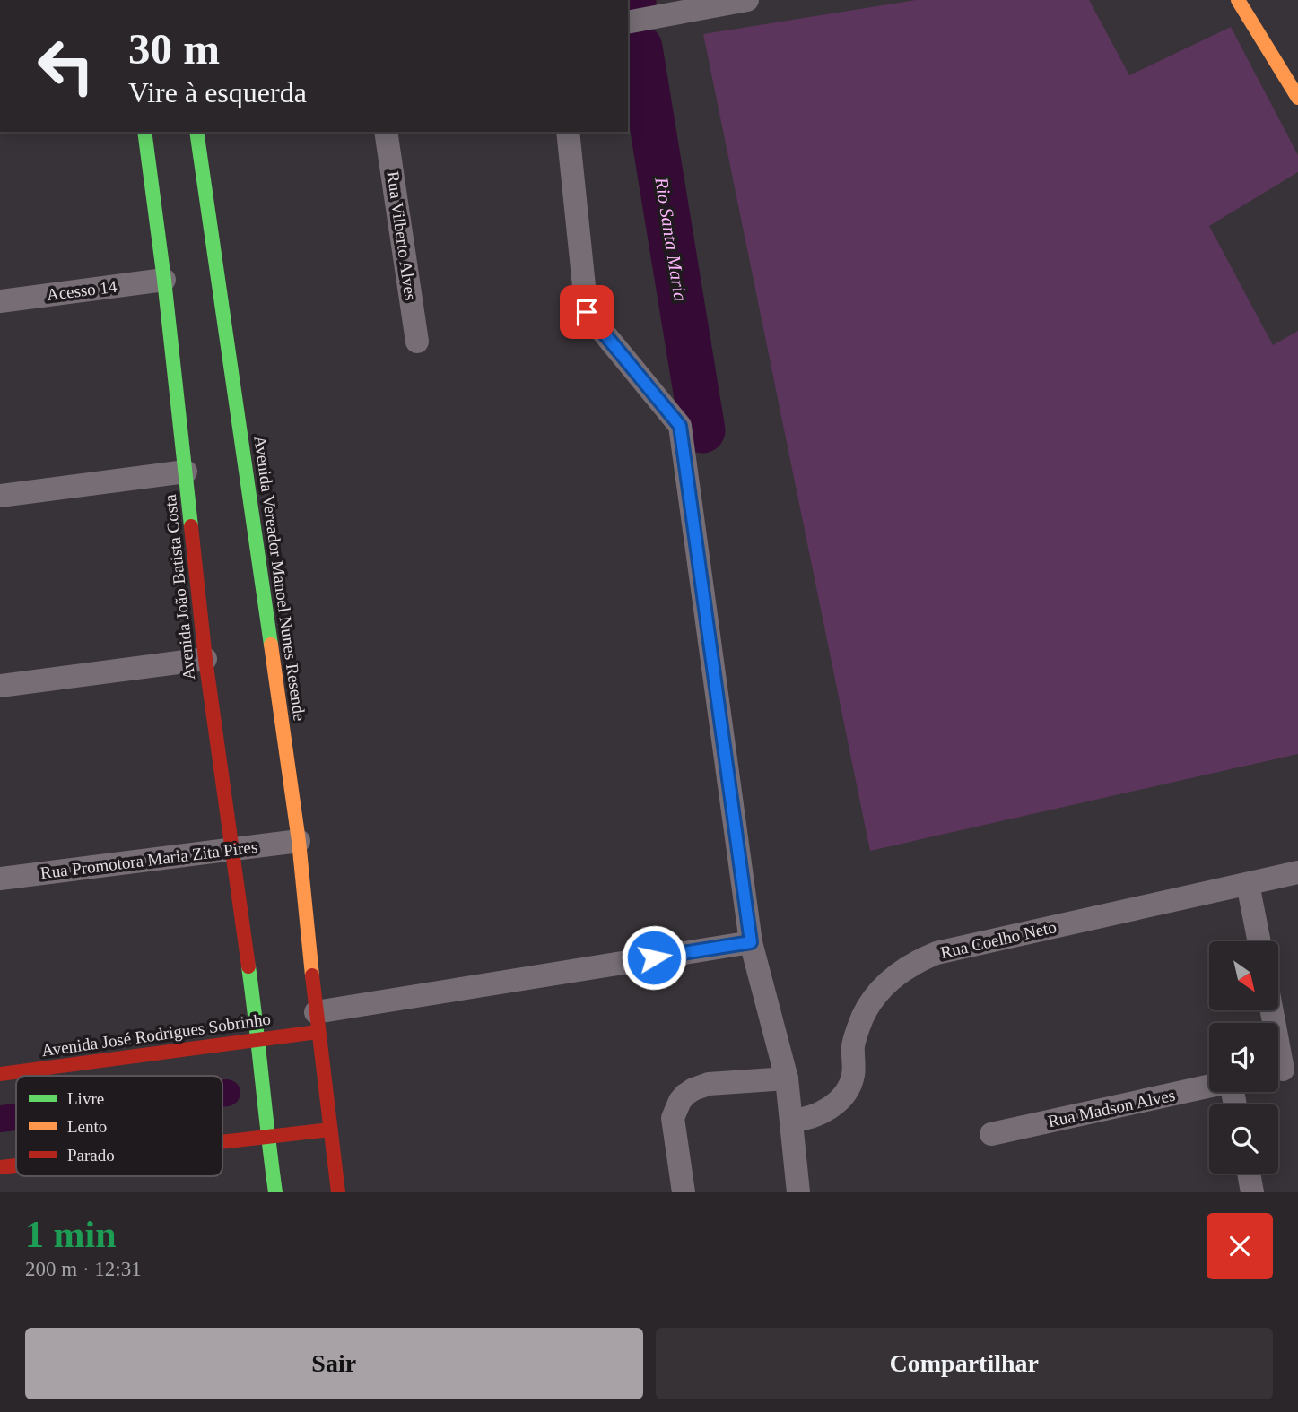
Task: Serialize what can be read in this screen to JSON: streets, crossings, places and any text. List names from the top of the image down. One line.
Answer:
{"streets":{"street":["Rua Vilberto Alves","Acesso 14","Avenida Vereador Manoel Nunes Resende","Avenida João Batista Costa","Rua Promotora Maria Zita Pires","Rua Coelho Neto","Avenida José Rodrigues Sobrinho","Rua Madson Alves"]},"crossings":[["Acesso 14","Avenida João Batista Costa"],["Avenida Vereador Manoel Nunes Resende","Rua Promotora Maria Zita Pires"],["Avenida Vereador Manoel Nunes Resende","Avenida José Rodrigues Sobrinho"],["Avenida João Batista Costa","Rua Promotora Maria Zita Pires"],["Avenida João Batista Costa","Avenida José Rodrigues Sobrinho"]],"water":["Rio Santa Maria"],"legend":["Livre","Lento","Parado"],"north":"bottom right","page":{"turn":["30 m","Vire à esquerda"],"heading":["1 min","200 m · 12:31"],"buttons":["Sair","Compartilhar"]}}
